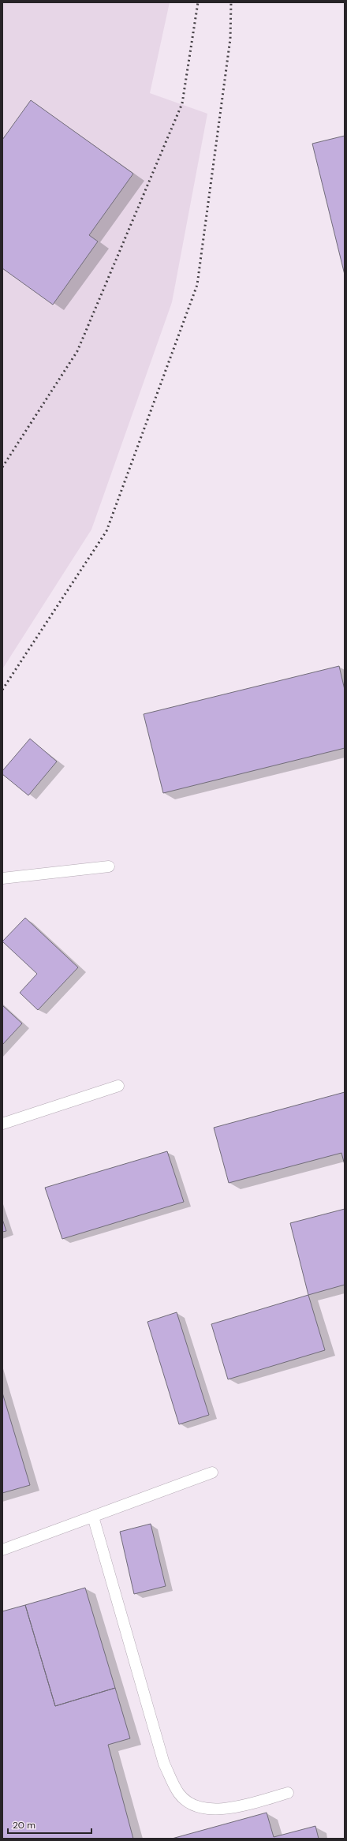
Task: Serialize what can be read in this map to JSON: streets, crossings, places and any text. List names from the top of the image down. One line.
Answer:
{"scale_bar":"20 m"}
